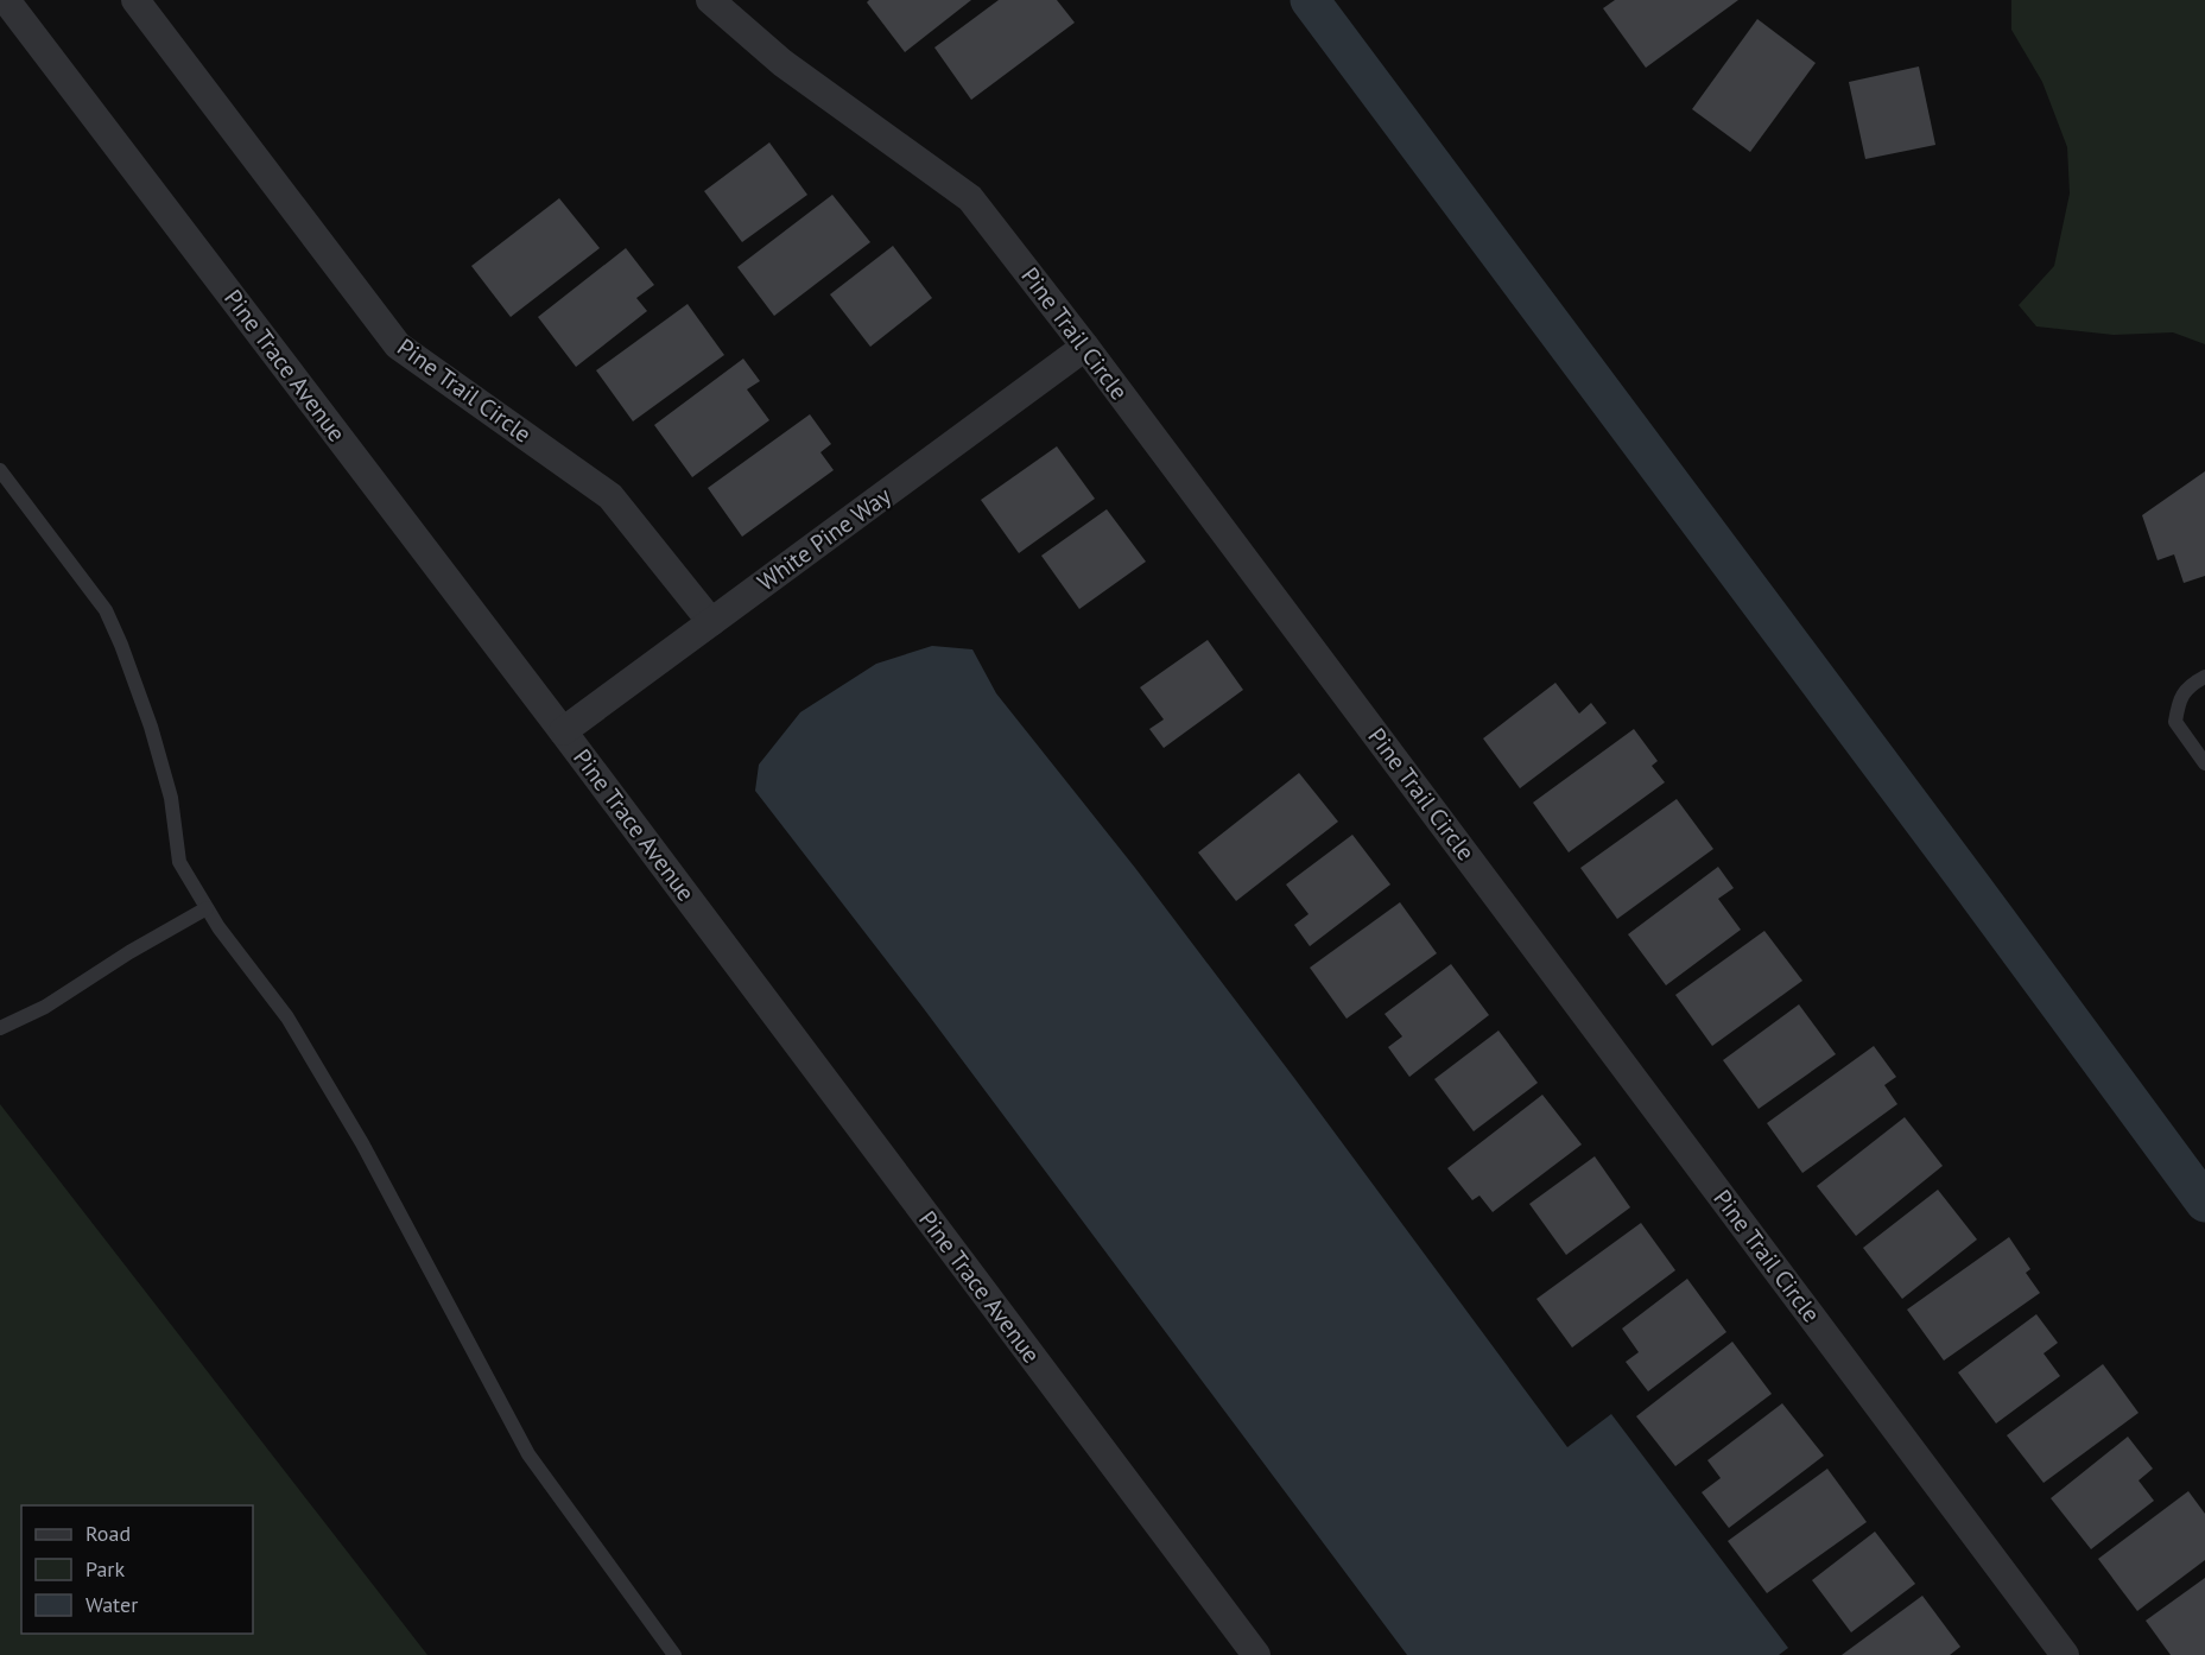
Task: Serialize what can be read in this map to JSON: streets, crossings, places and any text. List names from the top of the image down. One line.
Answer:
{"streets":{"street":["Pine Trail Circle","Pine Trace Avenue","White Pine Way"]},"crossings":[["Pine Trail Circle","White Pine Way"],["Pine Trace Avenue","White Pine Way"]],"legend":["Road","Park","Water"]}
